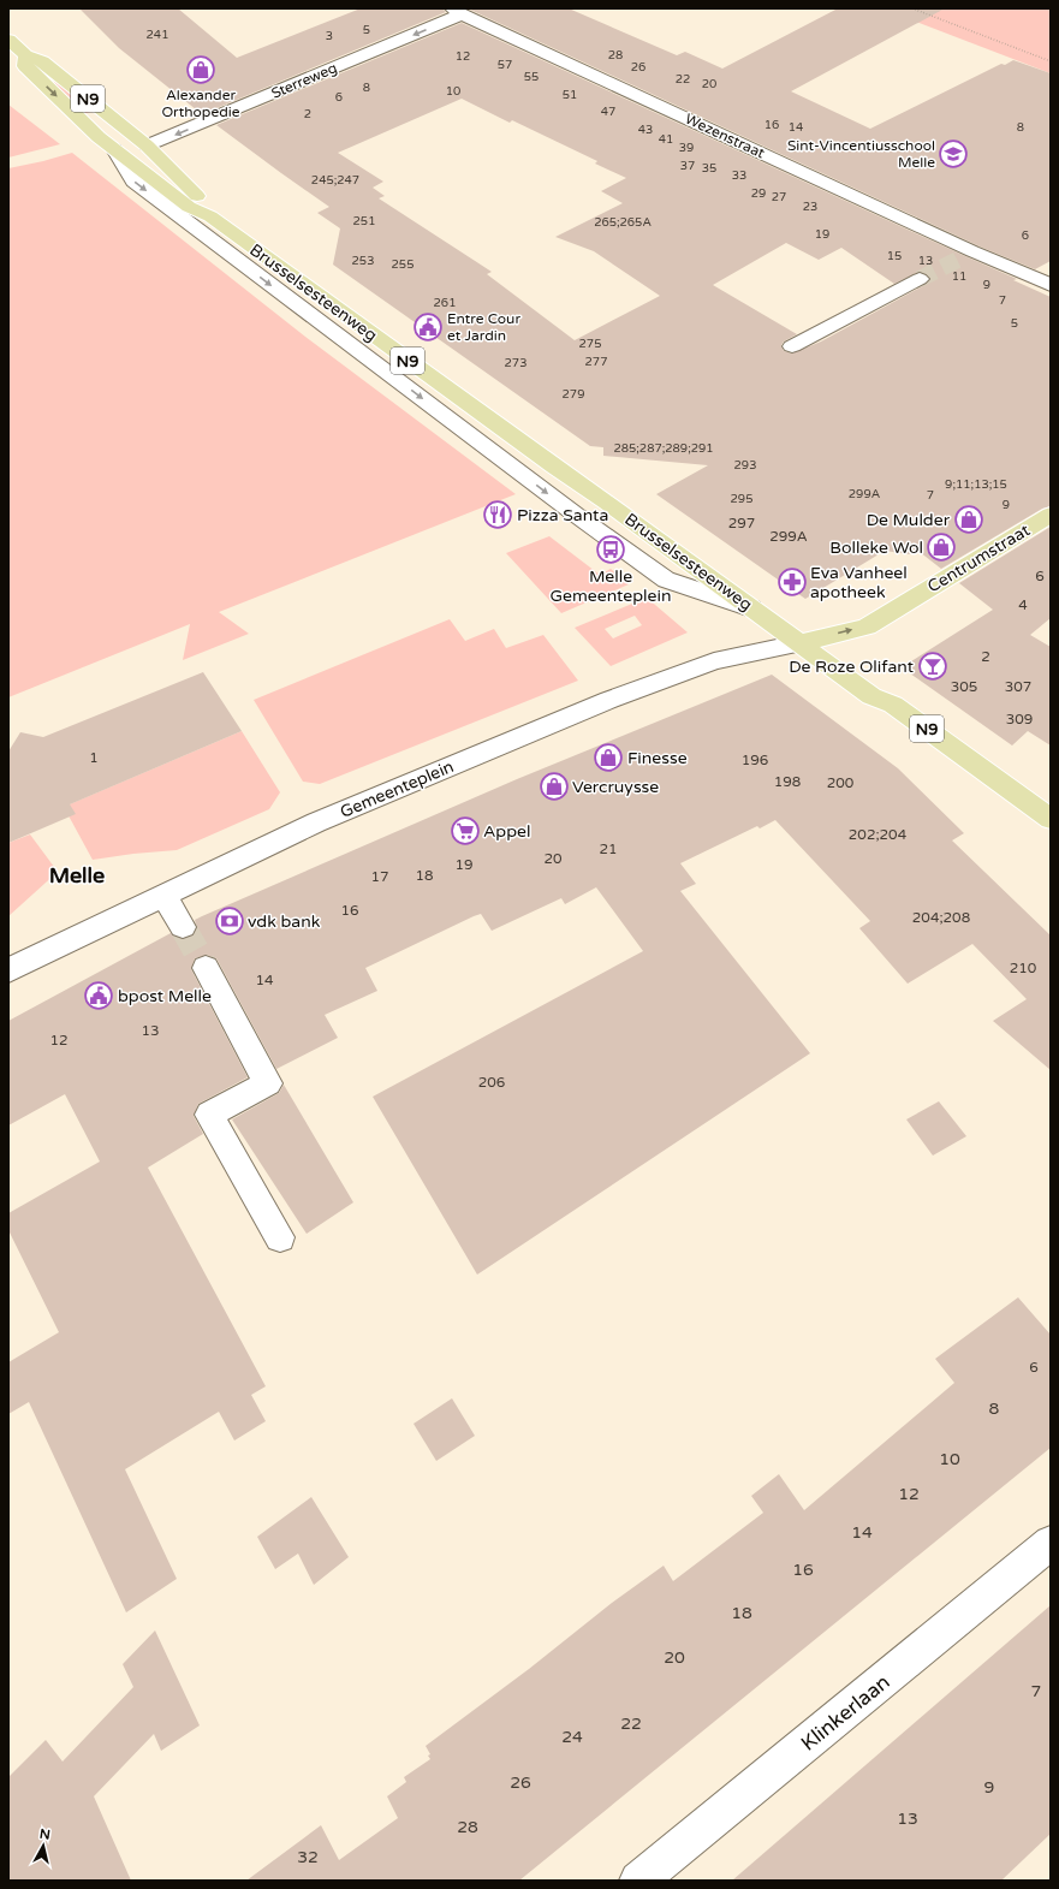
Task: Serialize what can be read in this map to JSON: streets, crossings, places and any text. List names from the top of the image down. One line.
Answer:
{"streets":{"main road":["N9","Brusselsesteenweg","Centrumstraat"],"street":["Sterreweg","Wezenstraat","Gemeenteplein","Klinkerlaan"]},"crossings":[["Sterreweg","Wezenstraat"],["Sterreweg","Brusselsesteenweg"],["Brusselsesteenweg","Centrumstraat"],["Brusselsesteenweg","Gemeenteplein"],["Centrumstraat","Gemeenteplein"]],"one_way":["Sterreweg","Centrumstraat"],"districts":["Melle"],"places":{"shop":["Alexander Orthopedie","De Mulder","Bolleke Wol","Finesse","Vercruysse"],"school or university":["Sint-Vincentiusschool Melle"],"public building":["Entre Cour et Jardin","bpost Melle"],"restaurant":["Pizza Santa"],"bus stop":["Melle Gemeenteplein"],"pharmacy":["Eva Vanheel apotheek"],"bar":["De Roze Olifant"],"supermarket":["Appel"],"bank":["vdk bank"]},"house_numbers":["5","241","3","28","12","57","26","55","22","20","8","10","51","6","47","2","16","14","8","43","41","39","37","35","33","245;247","29","27","23","251","265;265A","19","6","15","253","13","255","11","9","7","261","5","275","277","273","279","285;287;289;291","293","9;11;13;15","299A","7","295","9","297","299A","6","4","2","305","307","309","1","196","198","200","202;204","21","20","19","18","17","16","204;208","210","14","13","12","206","6","8","10","12","14","16","18","20","7","22","24","26","9","13","28","32"],"north":"top"}
